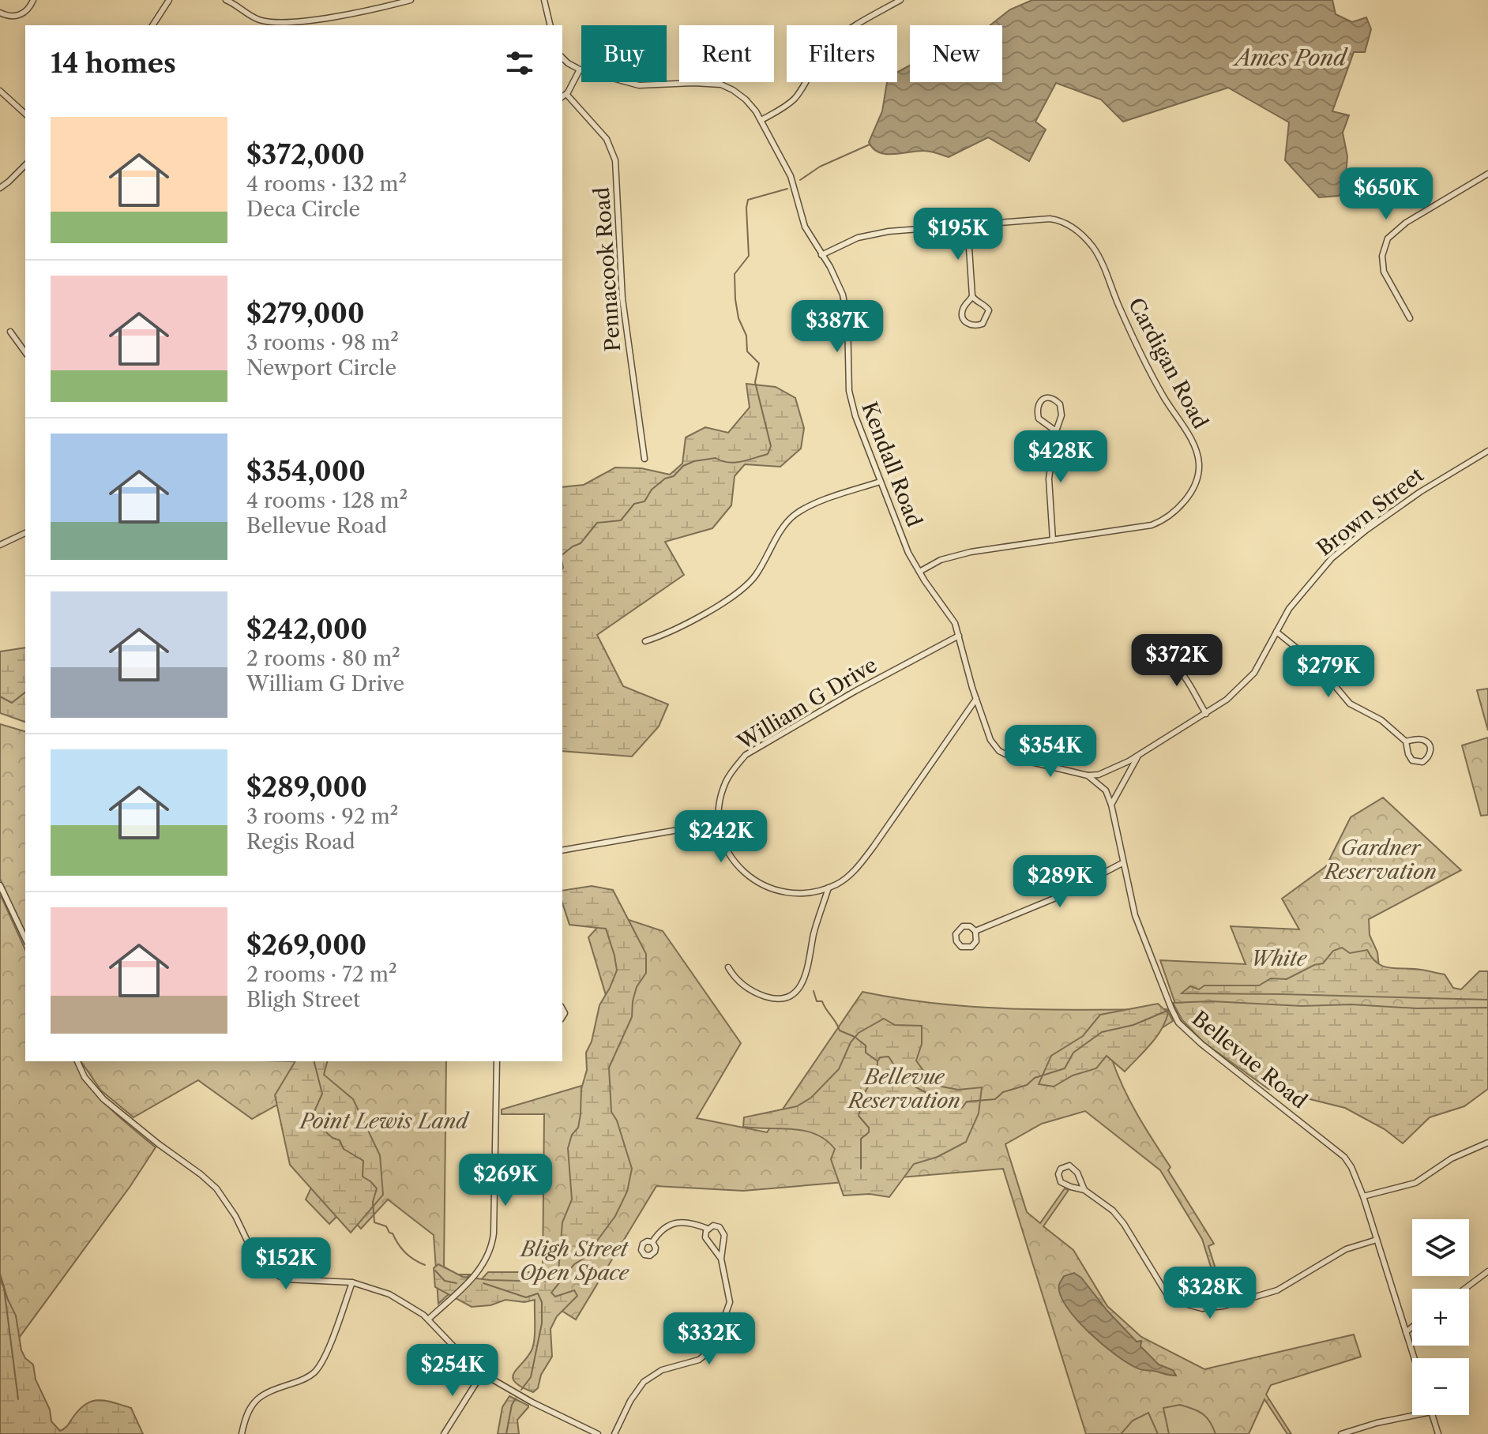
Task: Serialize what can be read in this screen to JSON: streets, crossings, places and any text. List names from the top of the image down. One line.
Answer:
{"streets":{"street":["Pennacook Road","Cardigan Road","Kendall Road","Brown Street","William G Drive","Bellevue Road"]},"crossings":[["Cardigan Road","Kendall Road"],["Kendall Road","Brown Street"],["Kendall Road","William G Drive"],["Kendall Road","Bellevue Road"],["Brown Street","Bellevue Road"]],"water":["Ames Pond"],"parks":["Gardner Reservation","White","Bellevue Reservation","Point Lewis Land","Bligh Street Open Space"],"page":{"chip":["Buy","Rent","Filters","New"],"heading":"14 homes","list":[{"name":"$372,000","note":"4 rooms · 132 m² · Deca Circle"},{"name":"$279,000","note":"3 rooms · 98 m² · Newport Circle"},{"name":"$354,000","note":"4 rooms · 128 m² · Bellevue Road"},{"name":"$242,000","note":"2 rooms · 80 m² · William G Drive"},{"name":"$289,000","note":"3 rooms · 92 m² · Regis Road"},{"name":"$269,000","note":"2 rooms · 72 m² · Bligh Street"}],"price":["$650K","$195K","$387K","$428K","$372K","$279K","$354K","$242K","$289K","$269K","$152K","$328K","$332K","$254K"],"map_buttons":["+","−"]}}
